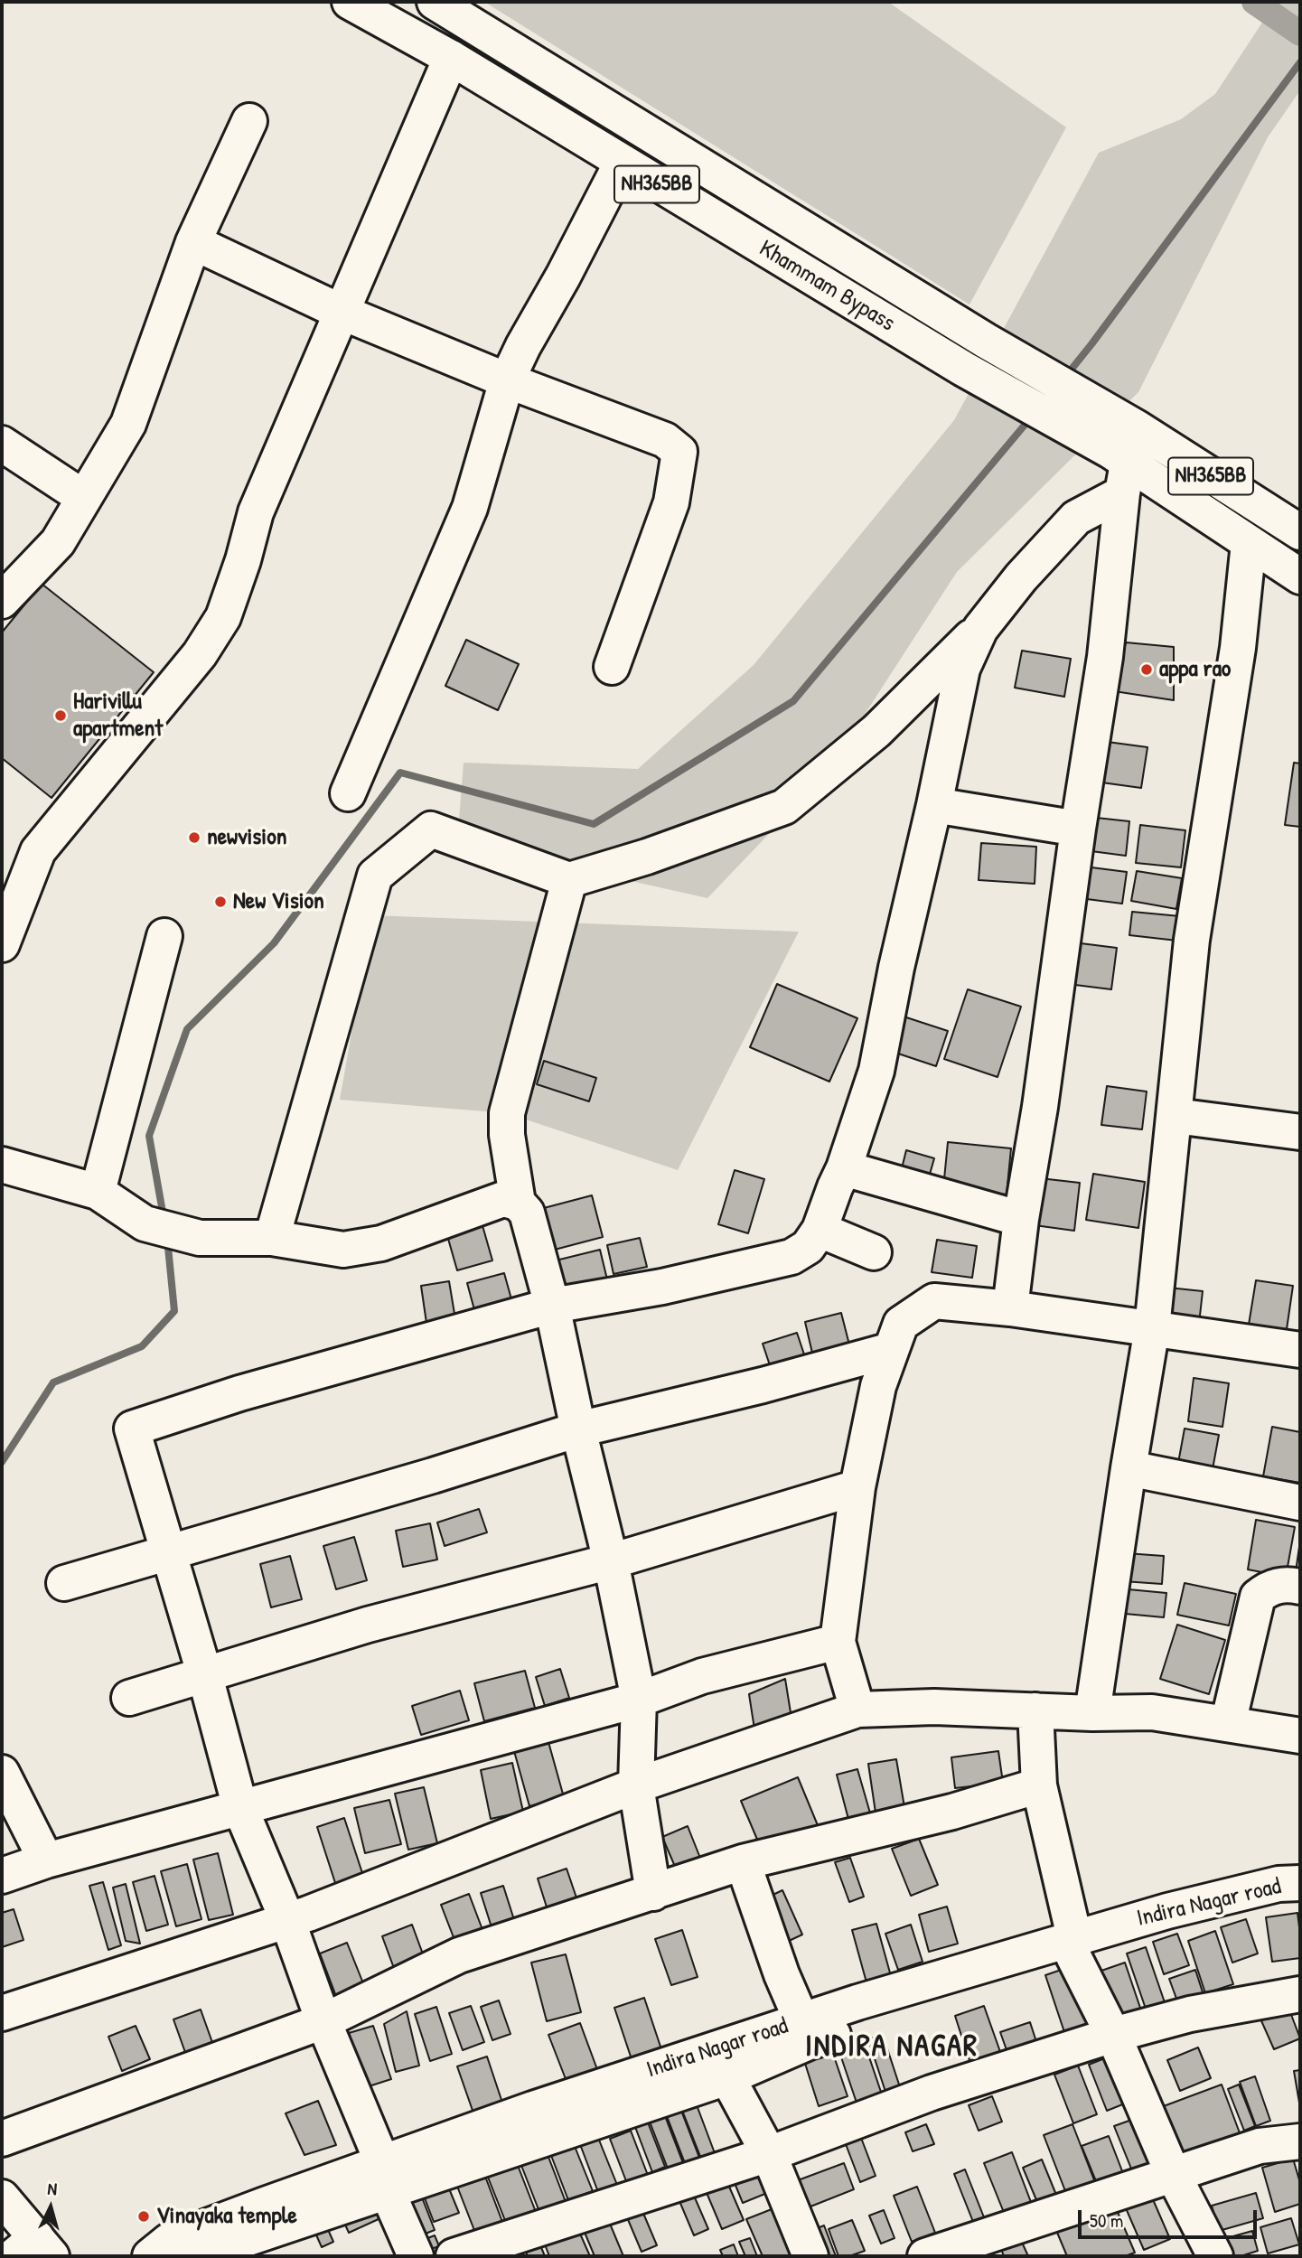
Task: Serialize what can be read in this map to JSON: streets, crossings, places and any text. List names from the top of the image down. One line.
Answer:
{"streets":{"main road":["NH365BB","Khammam Bypass","Indira Nagar road"]},"districts":["INDIRA NAGAR"],"places":["appa rao","Harivillu apartment","newvision","New Vision","Vinayaka temple"],"scale_bar":"50 m","north":"top"}
